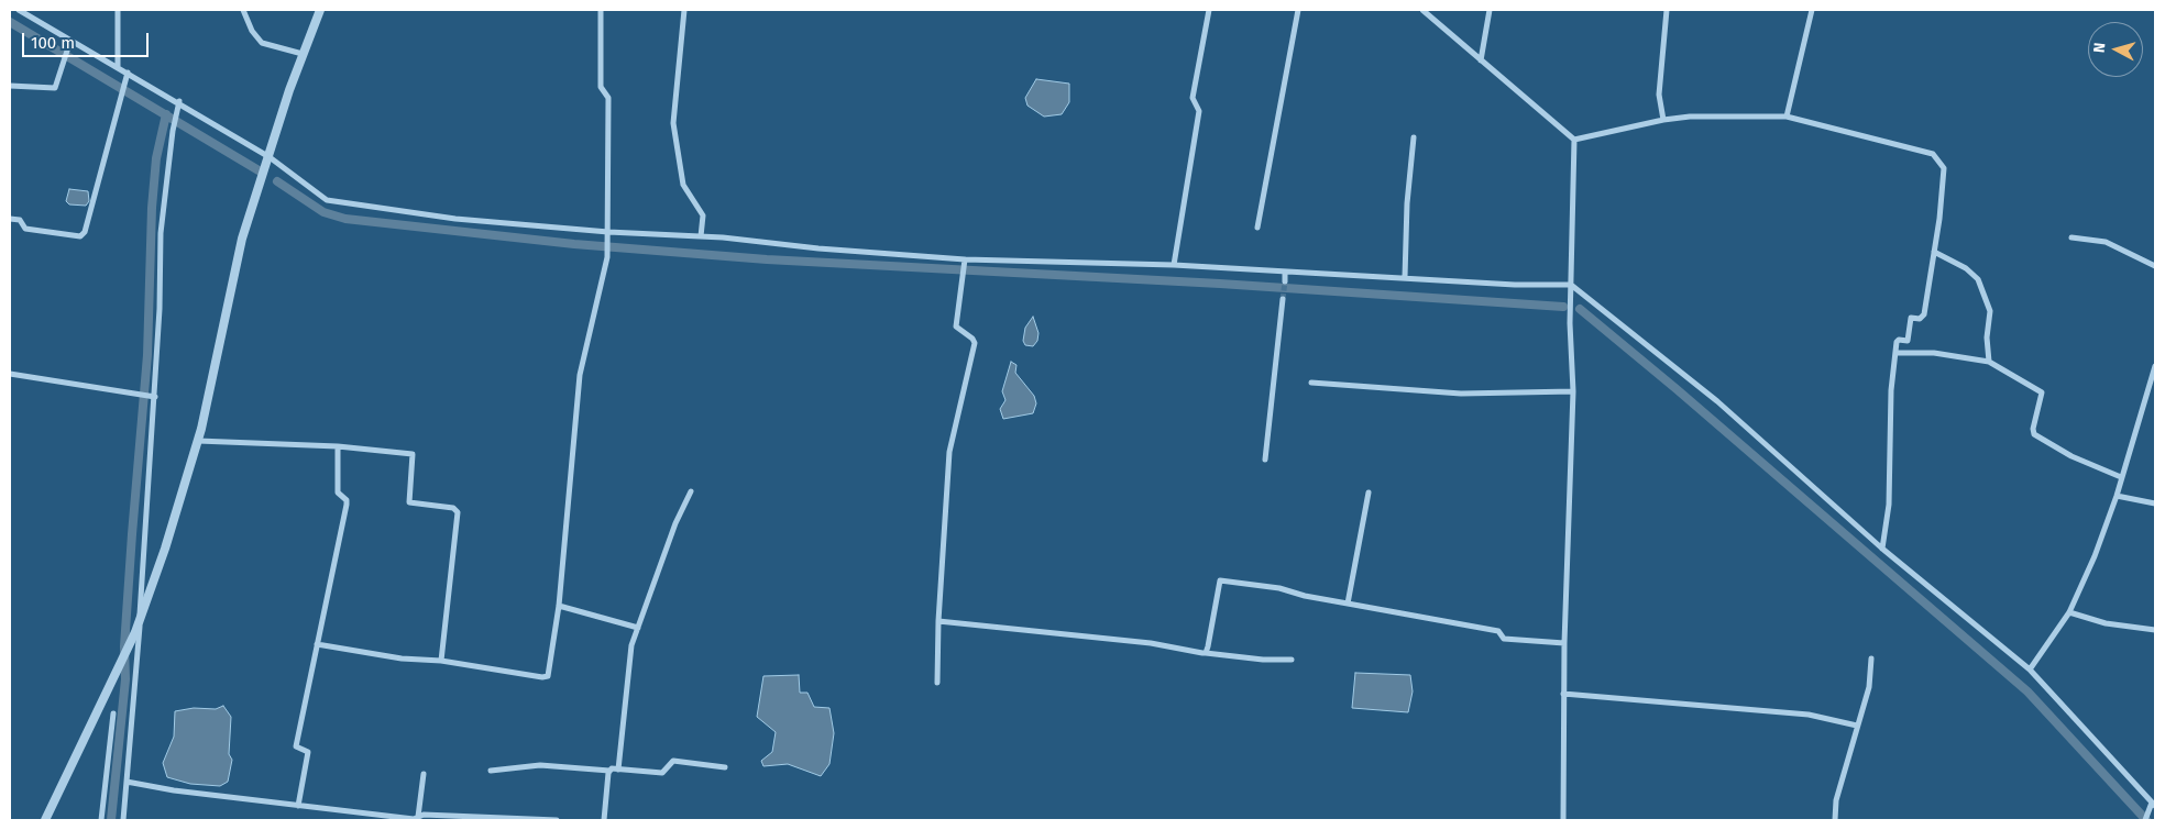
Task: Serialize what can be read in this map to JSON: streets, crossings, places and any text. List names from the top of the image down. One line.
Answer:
{"scale_bar":"100 m","north":"left"}
